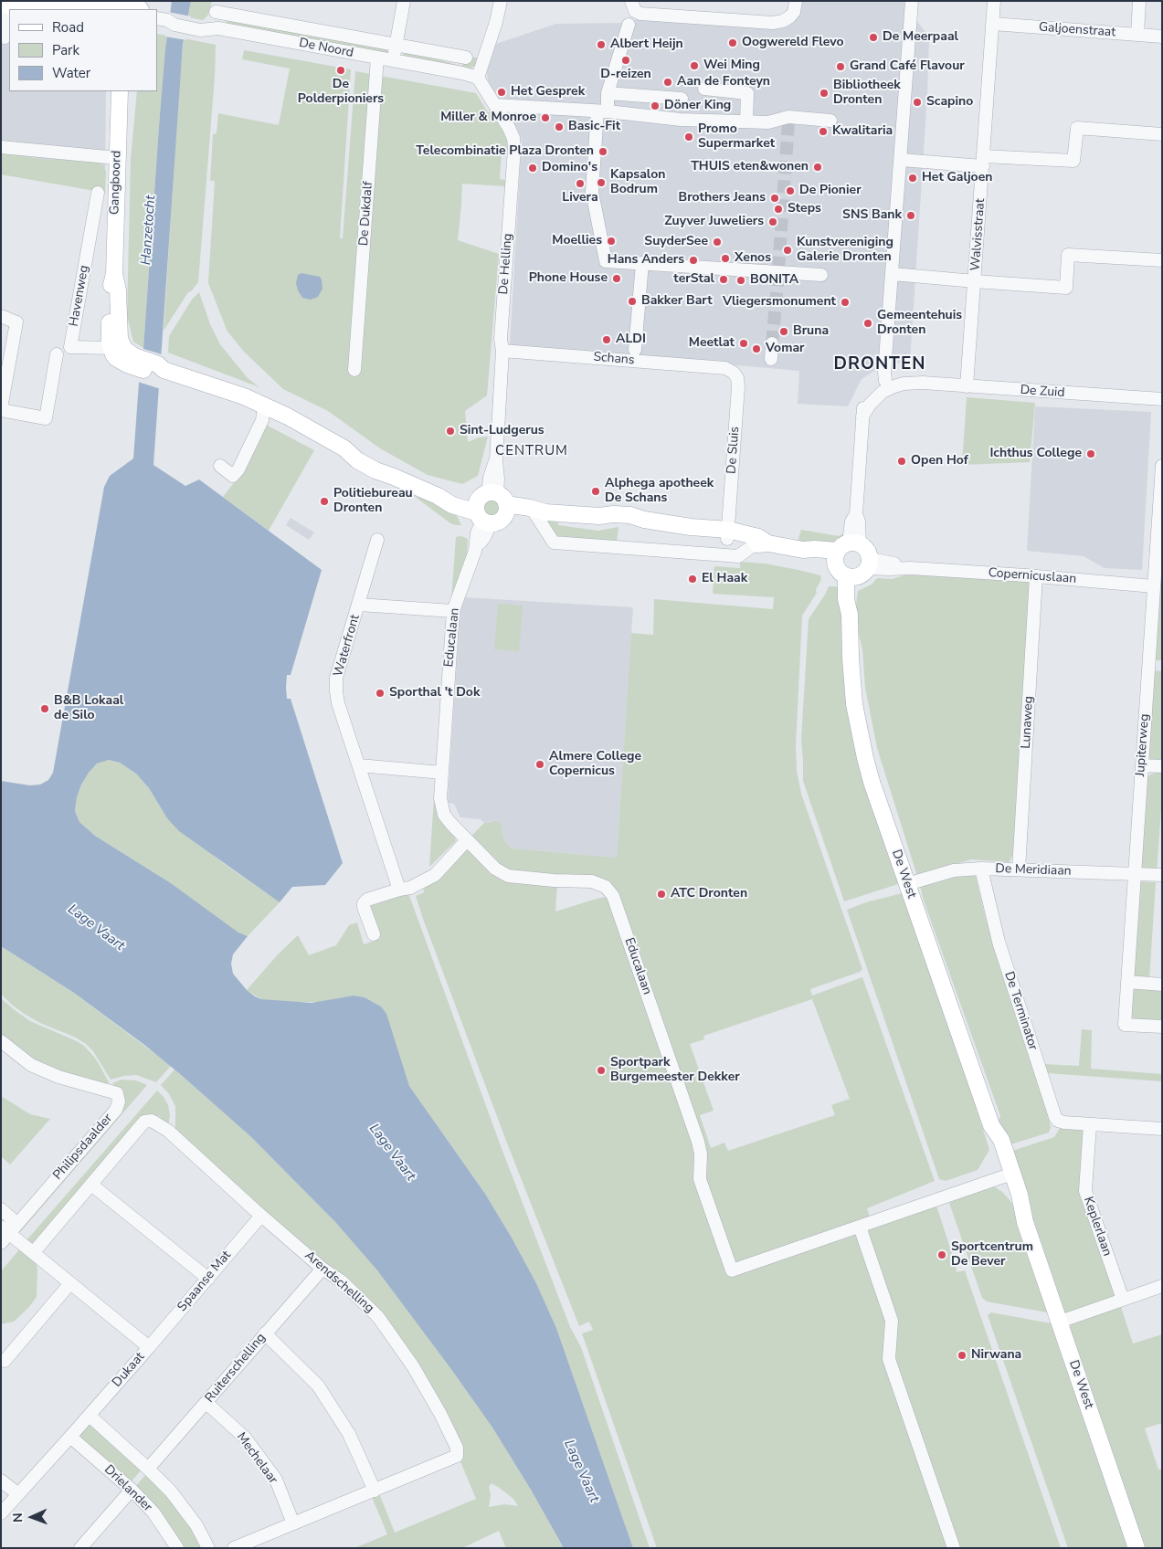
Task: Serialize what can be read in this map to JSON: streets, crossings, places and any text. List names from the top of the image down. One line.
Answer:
{"streets":{"main road":["Gangboord","De West"],"street":["Galjoenstraat","De Noord","De Dukdalf","Walvisstraat","De Helling","Havenweg","Schans","De Zuid","De Sluis","Copernicuslaan","Educalaan","Waterfront","Lunaweg","Jupiterweg","De Meridiaan","De Terminator","Philipsdaalder","Keplerlaan","Spaanse Mat","Arendschelling","Ruiterschelling","Dukaat","Mechelaar","Drielander"]},"crossings":[["Galjoenstraat","Walvisstraat"],["De Noord","De Dukdalf"],["De Noord","De Helling"],["Gangboord","Havenweg"],["Walvisstraat","De Zuid"],["De Helling","Schans"],["De Helling","Educalaan"],["Schans","De Sluis"],["Copernicuslaan","Lunaweg"],["Copernicuslaan","Jupiterweg"],["Copernicuslaan","De West"],["Educalaan","Waterfront"],["Educalaan","De West"],["Lunaweg","De Meridiaan"],["Jupiterweg","De Meridiaan"],["De Meridiaan","De West"],["De Meridiaan","De Terminator"],["De Terminator","Keplerlaan"],["Philipsdaalder","Dukaat"],["Spaanse Mat","Arendschelling"],["Spaanse Mat","Dukaat"],["Arendschelling","Ruiterschelling"],["Arendschelling","Dukaat"],["Arendschelling","Mechelaar"],["Ruiterschelling","Mechelaar"],["Dukaat","Drielander"]],"districts":["DRONTEN","CENTRUM"],"water":["Hanzetocht","Lage Vaart"],"places":["De Meerpaal","Oogwereld Flevo","Albert Heijn","D-reizen","Wei Ming","Grand Café Flavour","De Polderpioniers","Aan de Fonteyn","Het Gesprek","Bibliotheek Dronten","Scapino","Döner King","Miller & Monroe","Basic-Fit","Kwalitaria","Promo Supermarket","Telecombinatie Plaza Dronten","THUIS eten&wonen","Domino's","Het Galjoen","Kapsalon Bodrum","Livera","De Pionier","Brothers Jeans","Steps","SNS Bank","Zuyver Juweliers","Moellies","SuyderSee","Kunstvereniging Galerie Dronten","Xenos","Hans Anders","Phone House","terStal","BONITA","Bakker Bart","Vliegersmonument","Gemeentehuis Dronten","Bruna","ALDI","Meetlat","Vomar","Sint-Ludgerus","Ichthus College","Open Hof","Alphega apotheek De Schans","Politiebureau Dronten","El Haak","Sporthal 't Dok","B&B Lokaal de Silo","Almere College Copernicus","ATC Dronten","Sportpark Burgemeester Dekker","Sportcentrum De Bever","Nirwana"],"legend":["Road","Park","Water"],"north":"left"}
